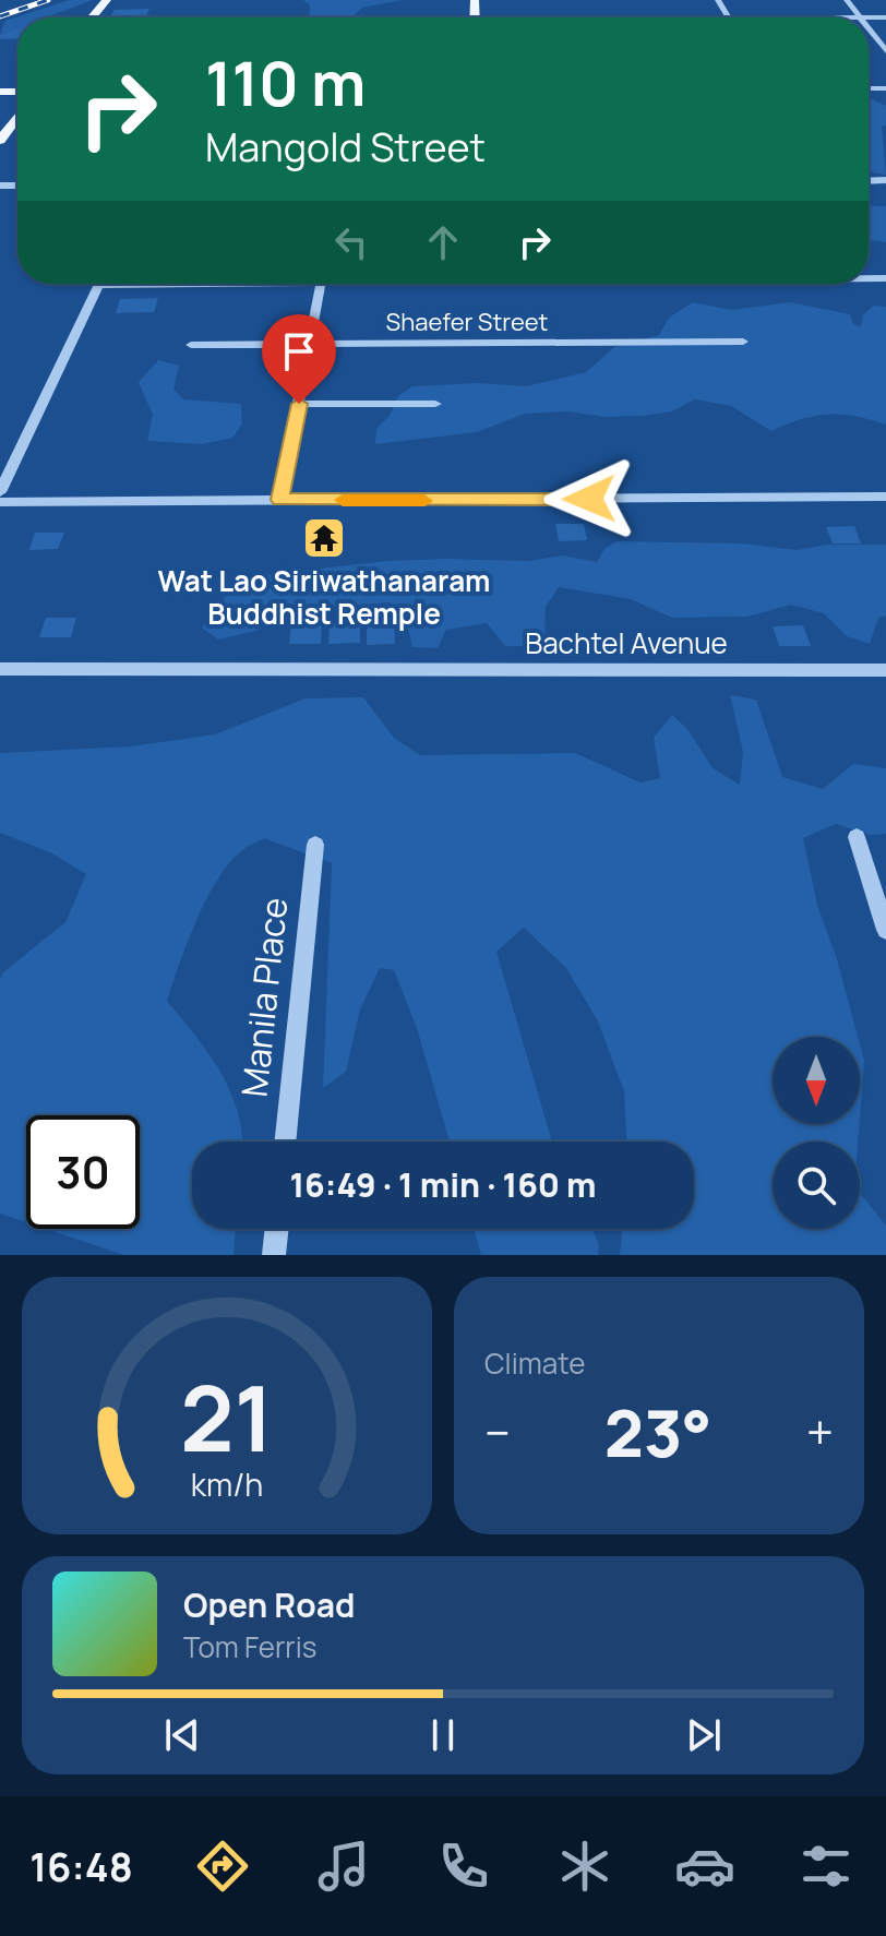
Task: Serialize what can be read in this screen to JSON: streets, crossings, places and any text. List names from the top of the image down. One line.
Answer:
{"streets":{"street":["Shaefer Street","Bachtel Avenue","Manila Place"]},"places":{"temple":["Wat Lao Siriwathanaram Buddhist Remple"]},"north":"bottom","page":{"turn":["110 m","Mangold Street"],"limit":"30","trip":"16:49 · 1 min · 160 m","tile":"Climate","heat":["−","23°","+"],"song":["Open Road","Tom Ferris"],"tabs":"16:48","gauge":["21","km/h"]}}
